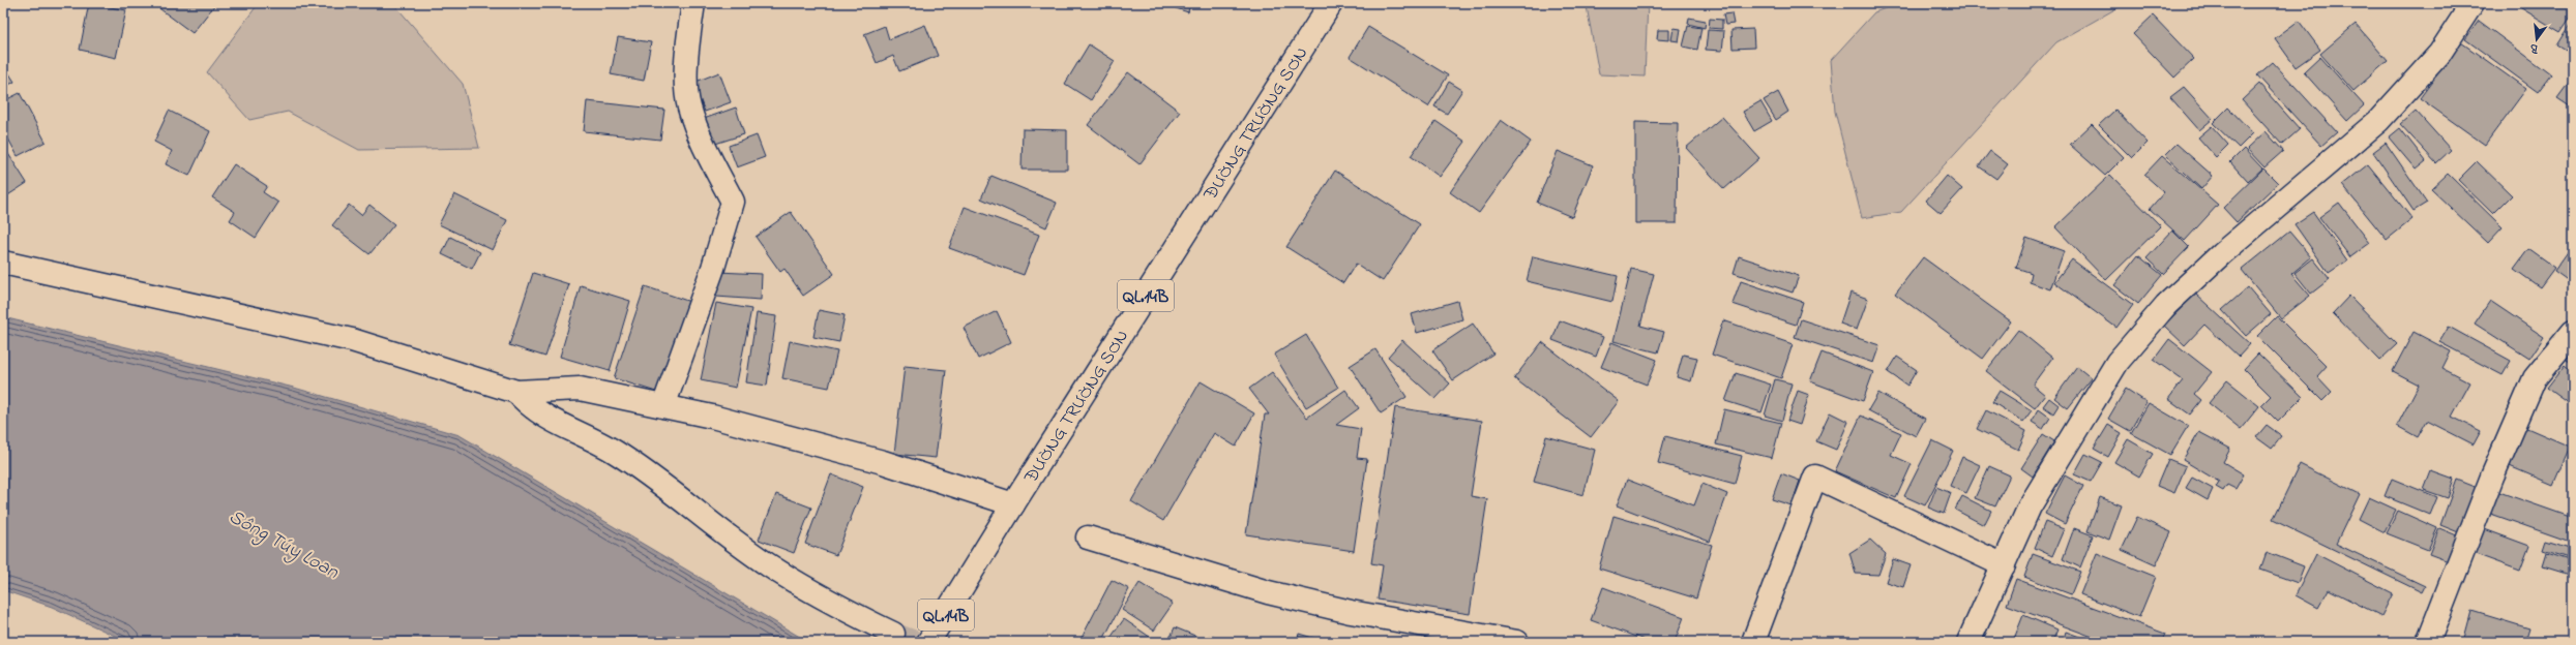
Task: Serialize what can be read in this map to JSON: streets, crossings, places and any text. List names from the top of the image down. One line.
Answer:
{"streets":{"main road":["ĐƯỜNG TRƯỜNG SƠN","QL.14B"]},"water":["Sông Túy Loan"],"north":"bottom"}
